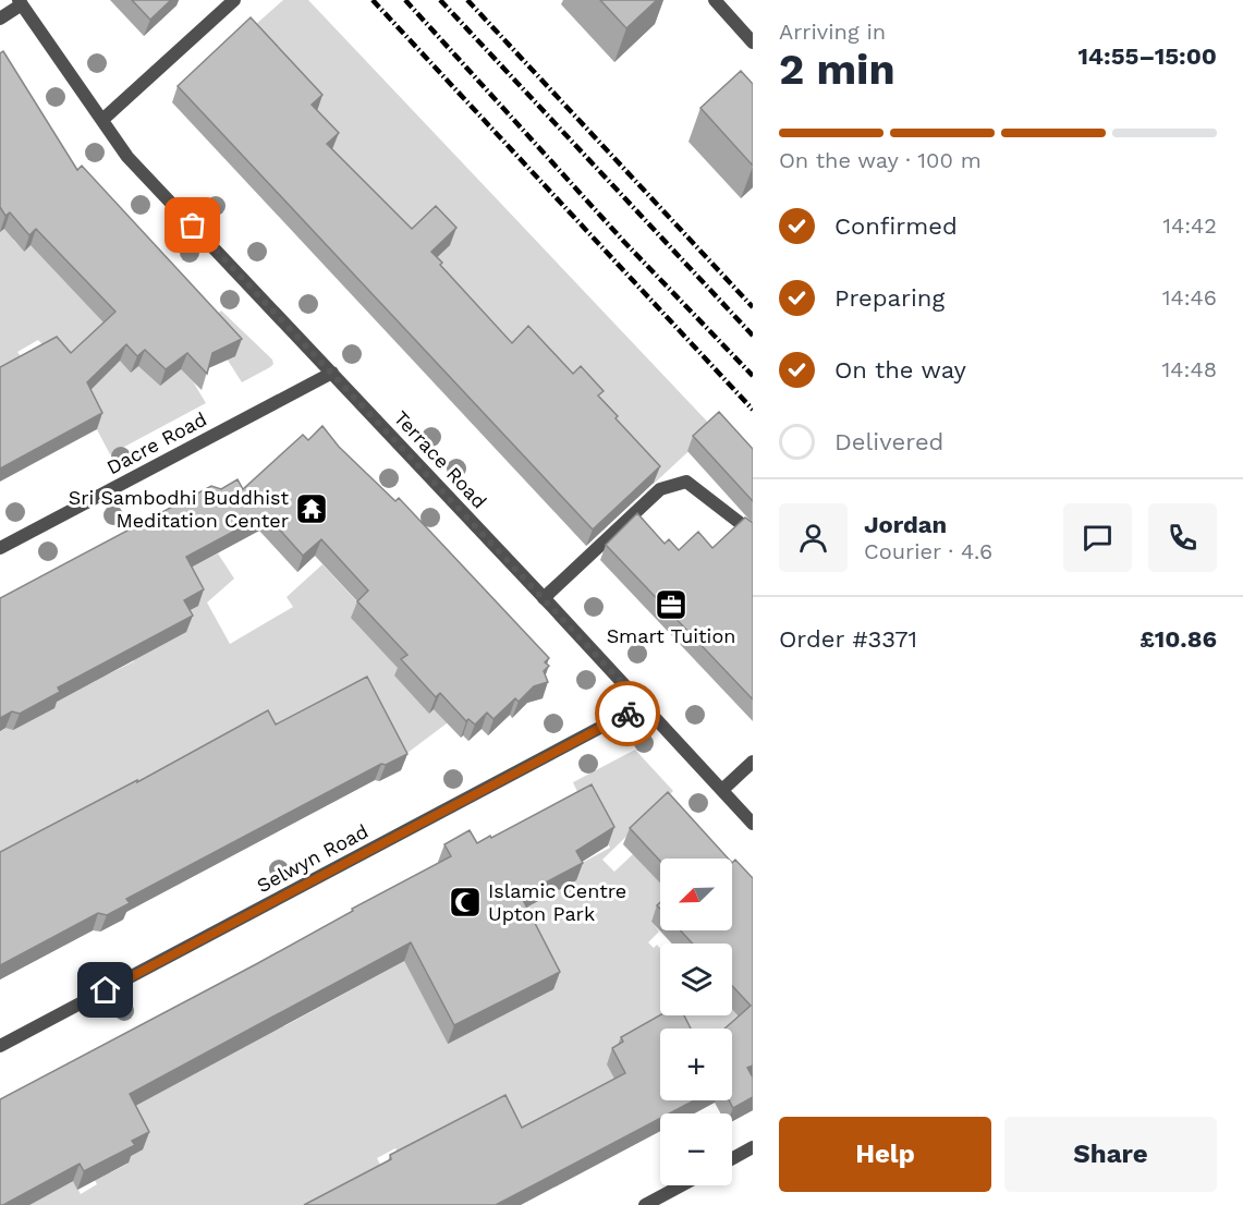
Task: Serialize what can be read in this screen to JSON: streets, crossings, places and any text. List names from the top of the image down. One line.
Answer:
{"streets":{"street":["Dacre Road","Terrace Road","Selwyn Road"]},"crossings":[["Dacre Road","Terrace Road"],["Terrace Road","Selwyn Road"]],"places":{"temple":["Sri Sambodhi Buddhist Meditation Center"],"office":["Smart Tuition"],"mosque":["Islamic Centre Upton Park"]},"north":"bottom left","page":{"heading":["2 min","Arriving in","14:55–15:00"],"panel":["Jordan","Courier · 4.6","Order #3371","£10.86"],"bar":"On the way · 100 m","list":[["Confirmed","14:42"],["Preparing","14:46"],["On the way","14:48"],"Delivered"],"map_buttons":["+","−"],"buttons":["Help","Share"]}}
